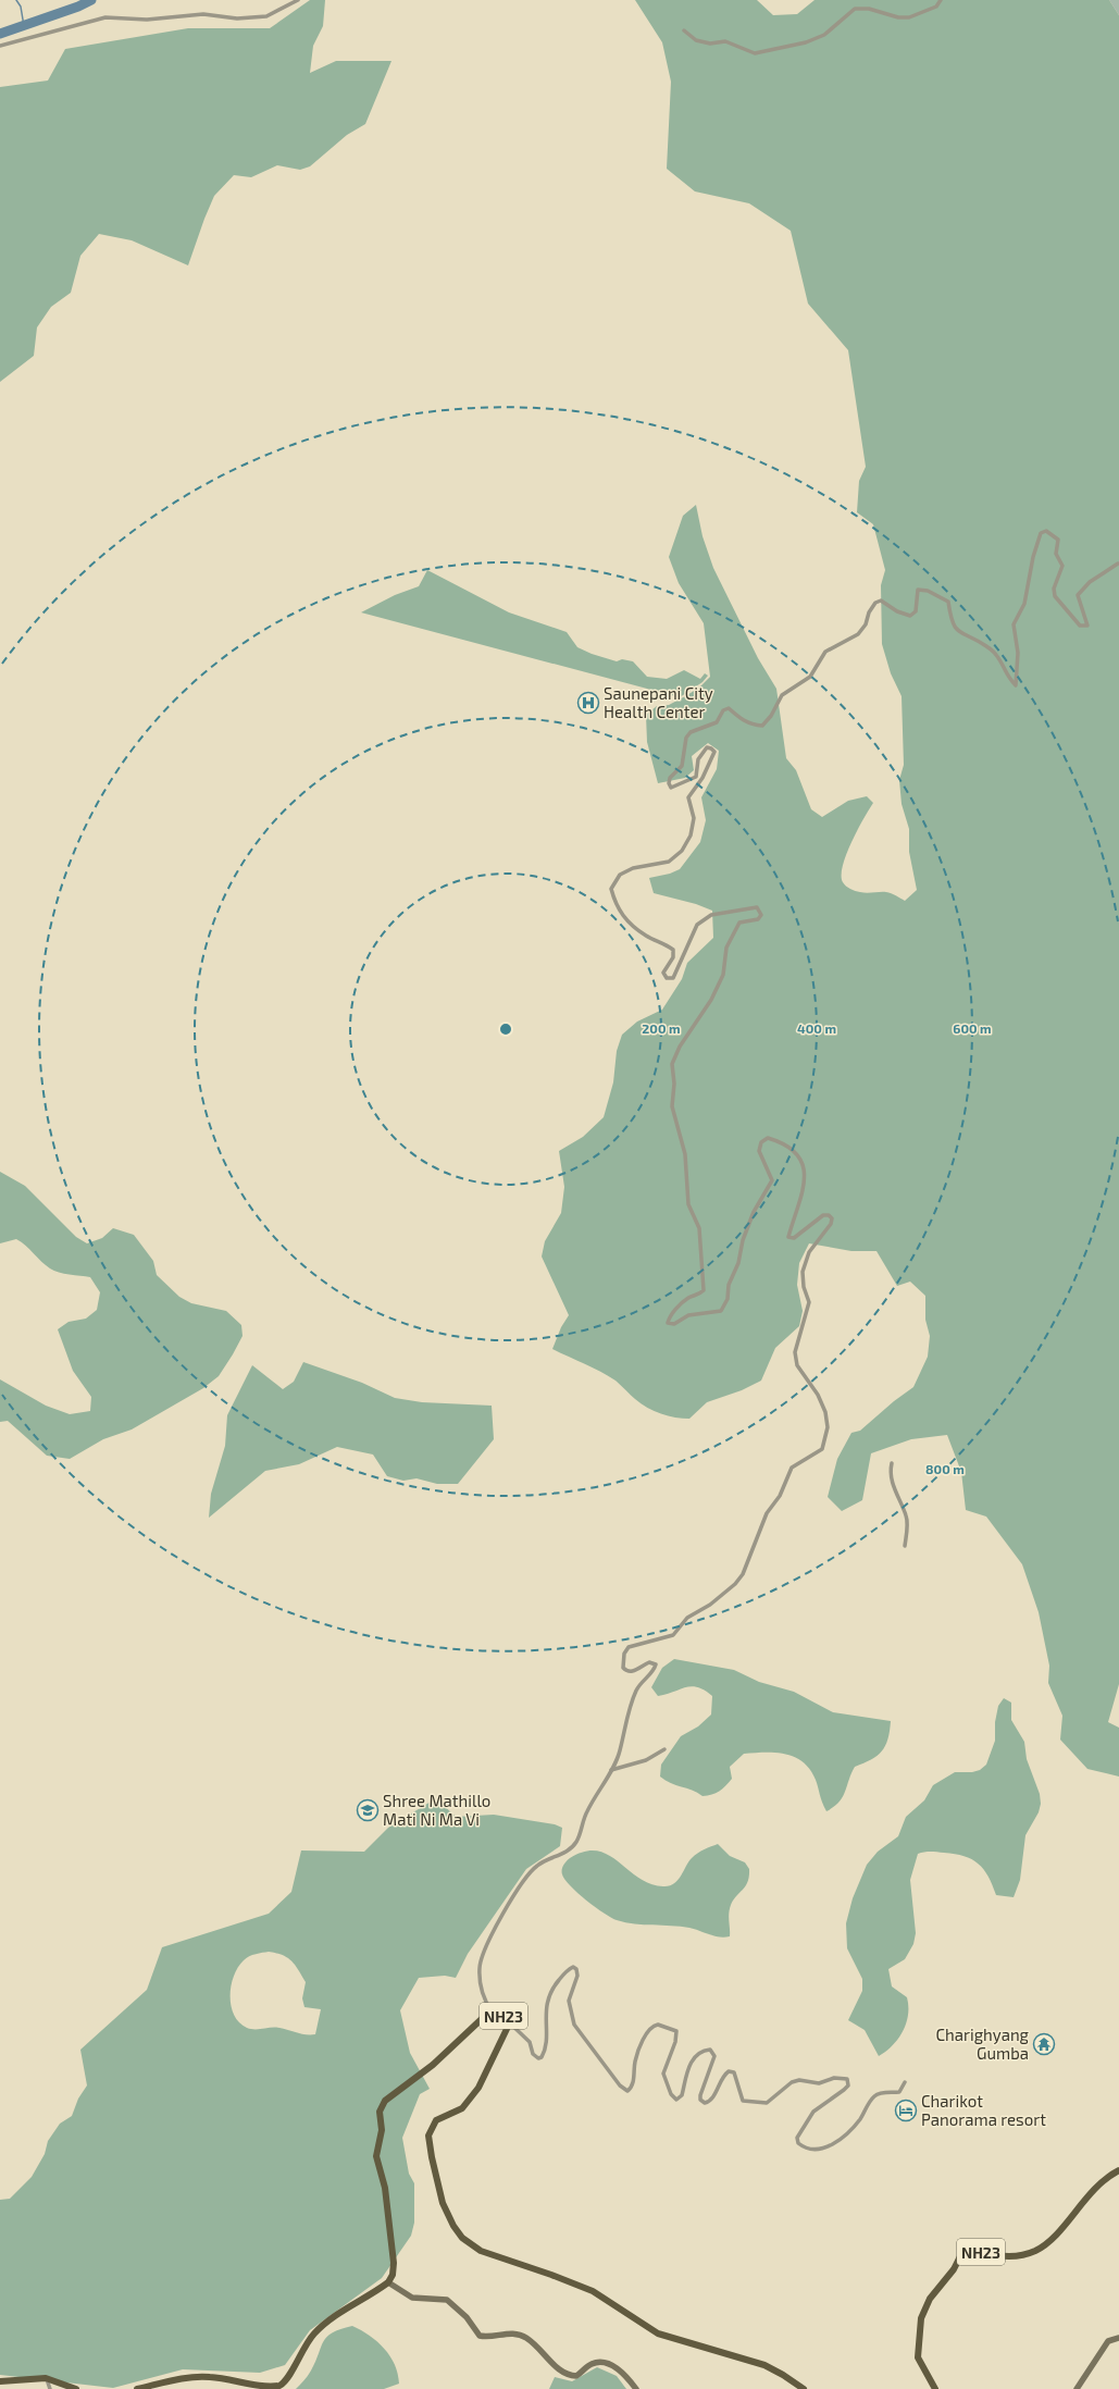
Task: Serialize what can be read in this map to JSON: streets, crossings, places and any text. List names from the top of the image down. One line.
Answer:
{"streets":{"main road":["NH23"]},"places":{"hospital":["Saunepani City Health Center"],"school or university":["Shree Mathillo Mati Ni Ma Vi"],"temple":["Charighyang Gumba"],"hotel":["Charikot Panorama resort"]},"rings":["200 m","400 m","600 m","800 m"]}
